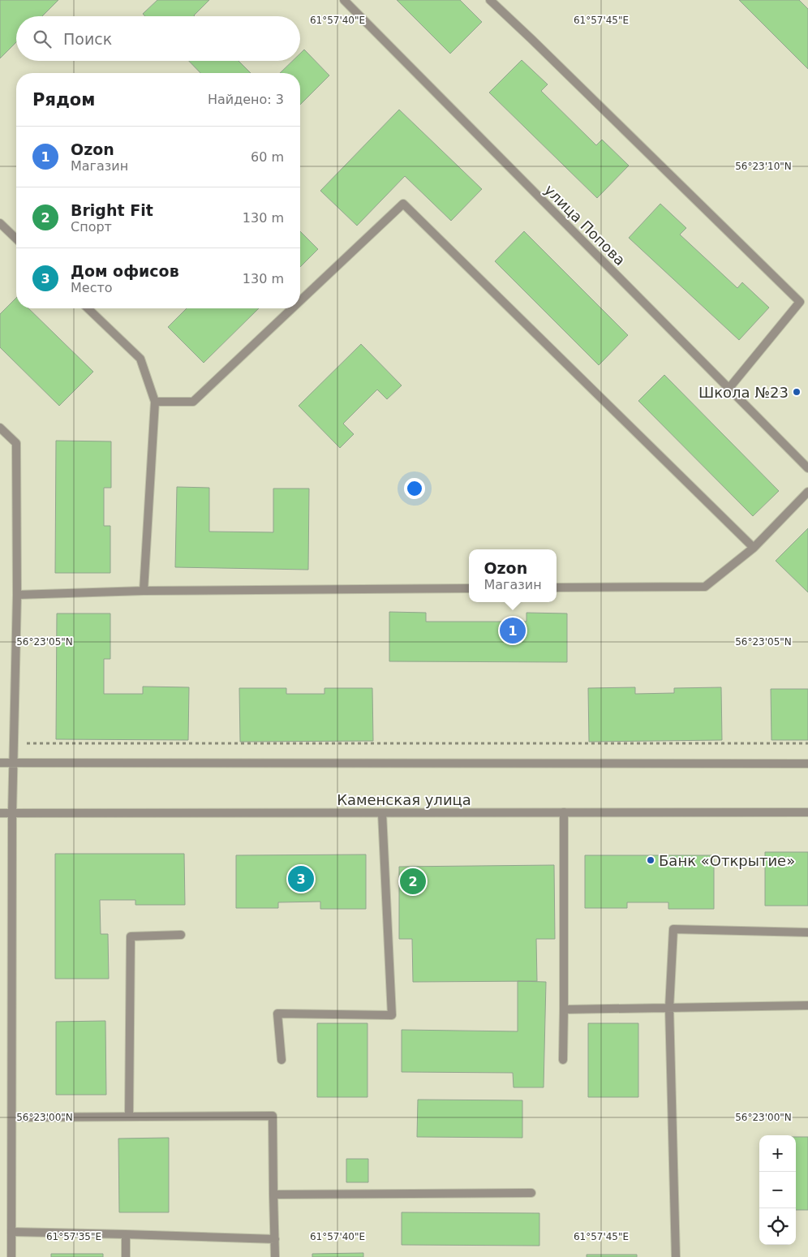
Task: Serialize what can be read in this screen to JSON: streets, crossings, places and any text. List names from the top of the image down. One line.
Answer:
{"streets":{"street":["улица Попова","Каменская улица"]},"places":["Школа №23","Банк «Открытие»"],"page":{"search":"Поиск","heading":["Рядом","Найдено: 3"],"list":[{"mark":"1","name":"Ozon","note":"Магазин","value":"60 m"},{"mark":"2","name":"Bright Fit","note":"Спорт","value":"130 m"},{"mark":"3","name":"Дом офисов","note":"Место","value":"130 m"}],"popup":["Ozon","Магазин"],"pins":["1","3","2"],"map_buttons":["+","−"]},"coordinates":["61°57'40\"E","61°57'45\"E","56°23'10\"N","56°23'05\"N","56°23'00\"N","61°57'35\"E"]}
